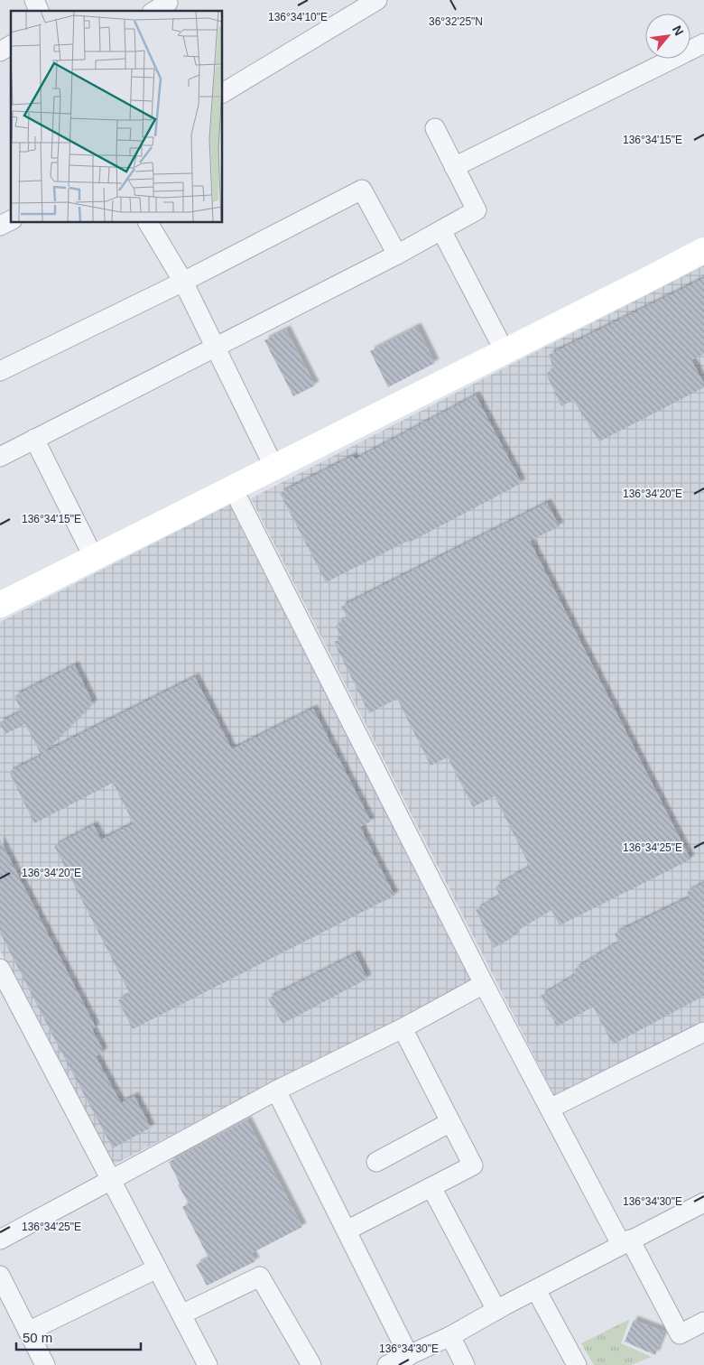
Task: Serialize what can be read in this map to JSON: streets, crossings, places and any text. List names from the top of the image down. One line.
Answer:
{"scale_bar":"50 m","north":"top right","coordinates":["136°34'10\"E","36°32'25\"N","136°34'15\"E","136°34'20\"E","136°34'25\"E","136°34'30\"E"]}
